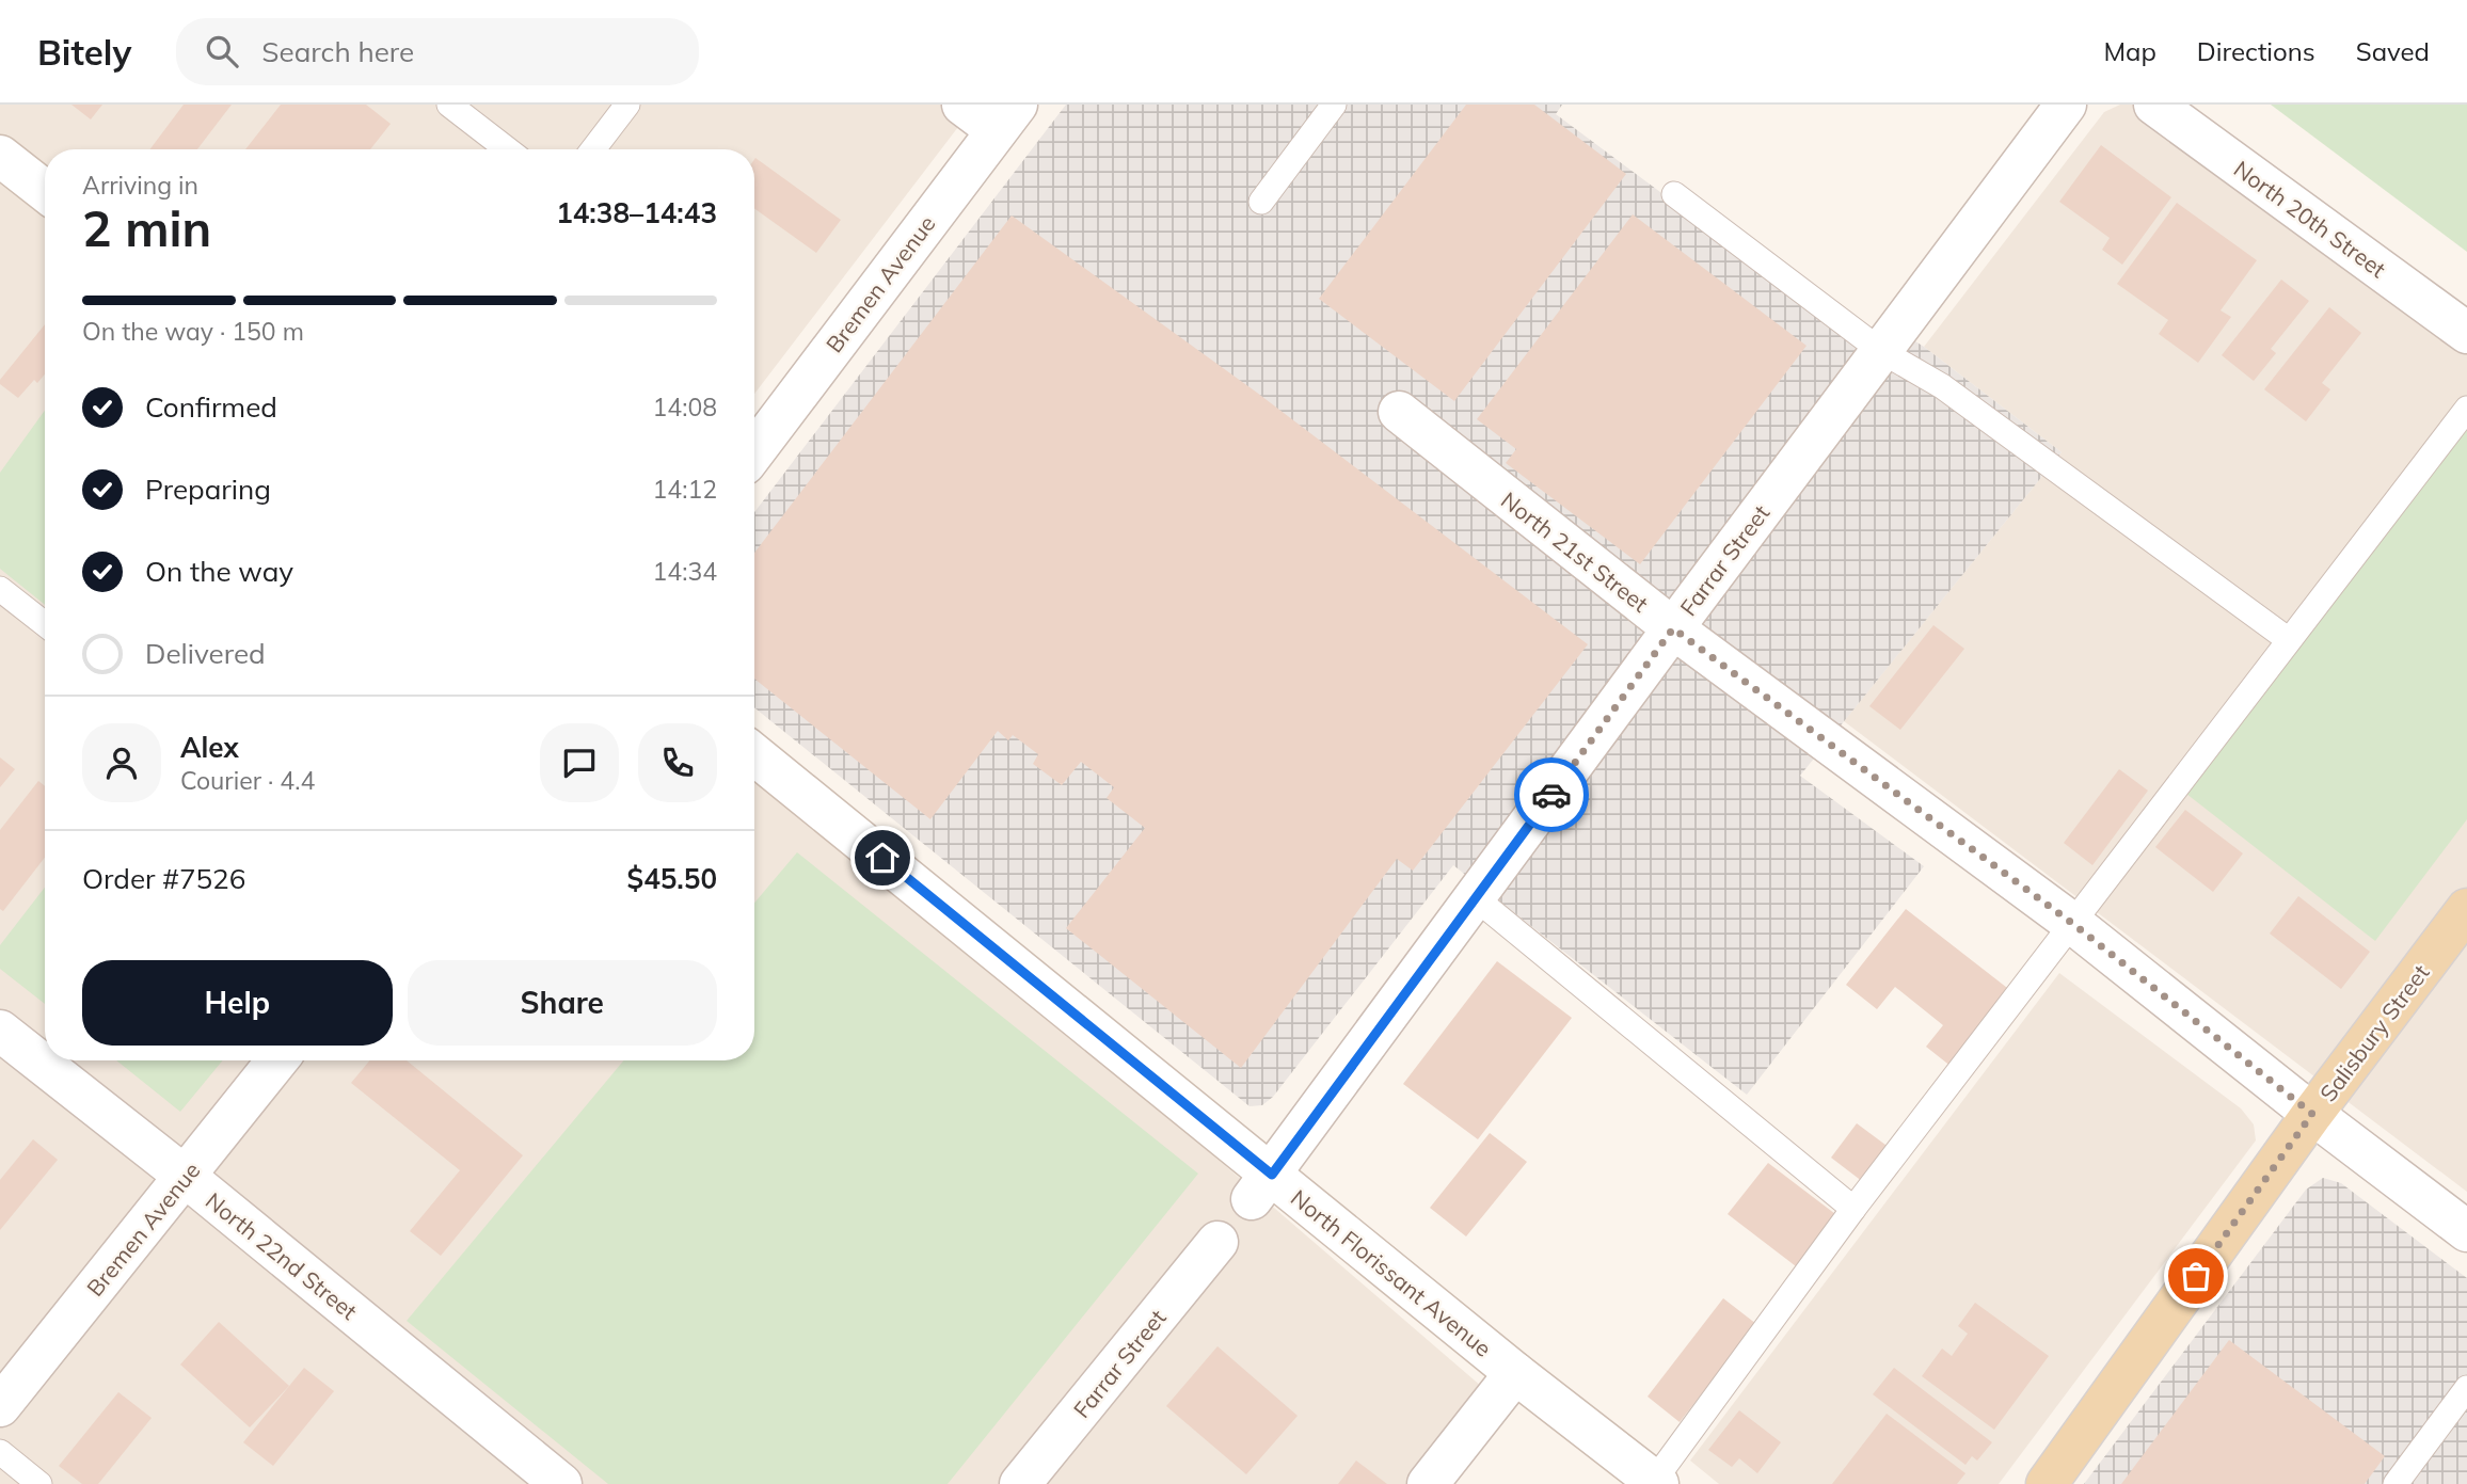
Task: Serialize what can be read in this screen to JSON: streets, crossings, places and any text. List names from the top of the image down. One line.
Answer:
{"streets":{"main road":["Salisbury Street"],"street":["North 20th Street","Bremen Avenue","North 21st Street","Farrar Street","North 22nd Street","North Florissant Avenue"]},"crossings":[["Bremen Avenue","North 22nd Street"],["North 21st Street","Farrar Street"],["North 21st Street","Salisbury Street"],["Farrar Street","North Florissant Avenue"]],"page":{"header":"Bitely","search":"Search here","nav":["Map","Directions","Saved"],"heading":["2 min","Arriving in","14:38–14:43"],"panel":["Alex","Courier · 4.4","Order #7526","$45.50"],"bar":"On the way · 150 m","list":[["Confirmed","14:08"],["Preparing","14:12"],["On the way","14:34"],"Delivered"],"buttons":["Help","Share"]}}
